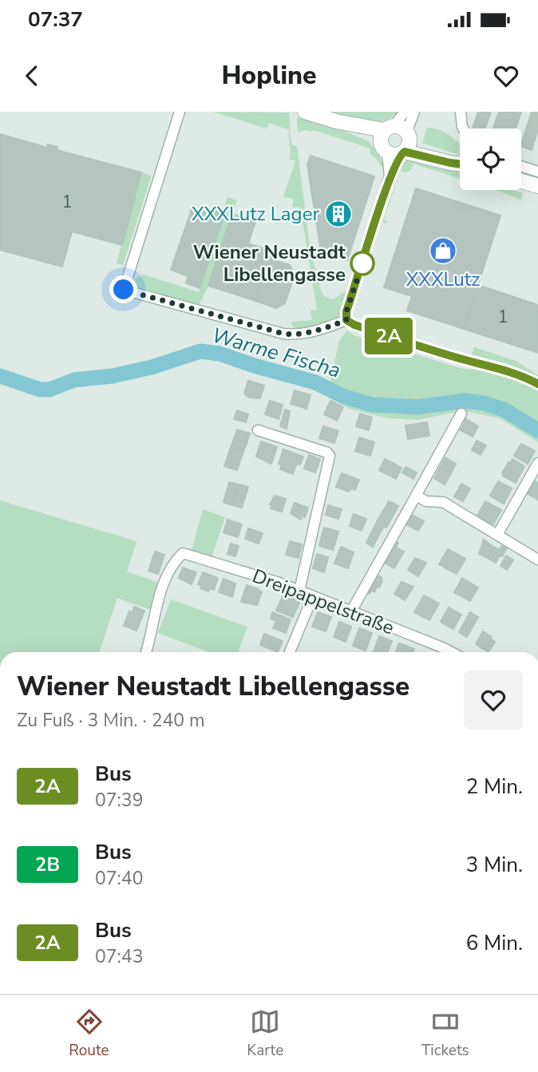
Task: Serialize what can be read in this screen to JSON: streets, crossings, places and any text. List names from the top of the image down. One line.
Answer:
{"streets":{"street":["Dreipappelstraße"]},"water":["Warme Fischa"],"places":{"building":["XXXLutz Lager"],"shop":["XXXLutz"],"other":["Wiener Neustadt Libellengasse"]},"lines":["bus line 2A"],"house_numbers":["1","1"],"page":{"status":"07:37","header":"Hopline","on_map":"2A","heading":["Wiener Neustadt Libellengasse","Zu Fuß · 3 Min. · 240 m"],"list":[{"mark":"2A","name":"Bus","note":"07:39","value":"2 Min."},{"mark":"2B","name":"Bus","note":"07:40","value":"3 Min."},{"mark":"2A","name":"Bus","note":"07:43","value":"6 Min."}],"tabs":["Route","Karte","Tickets"]}}
